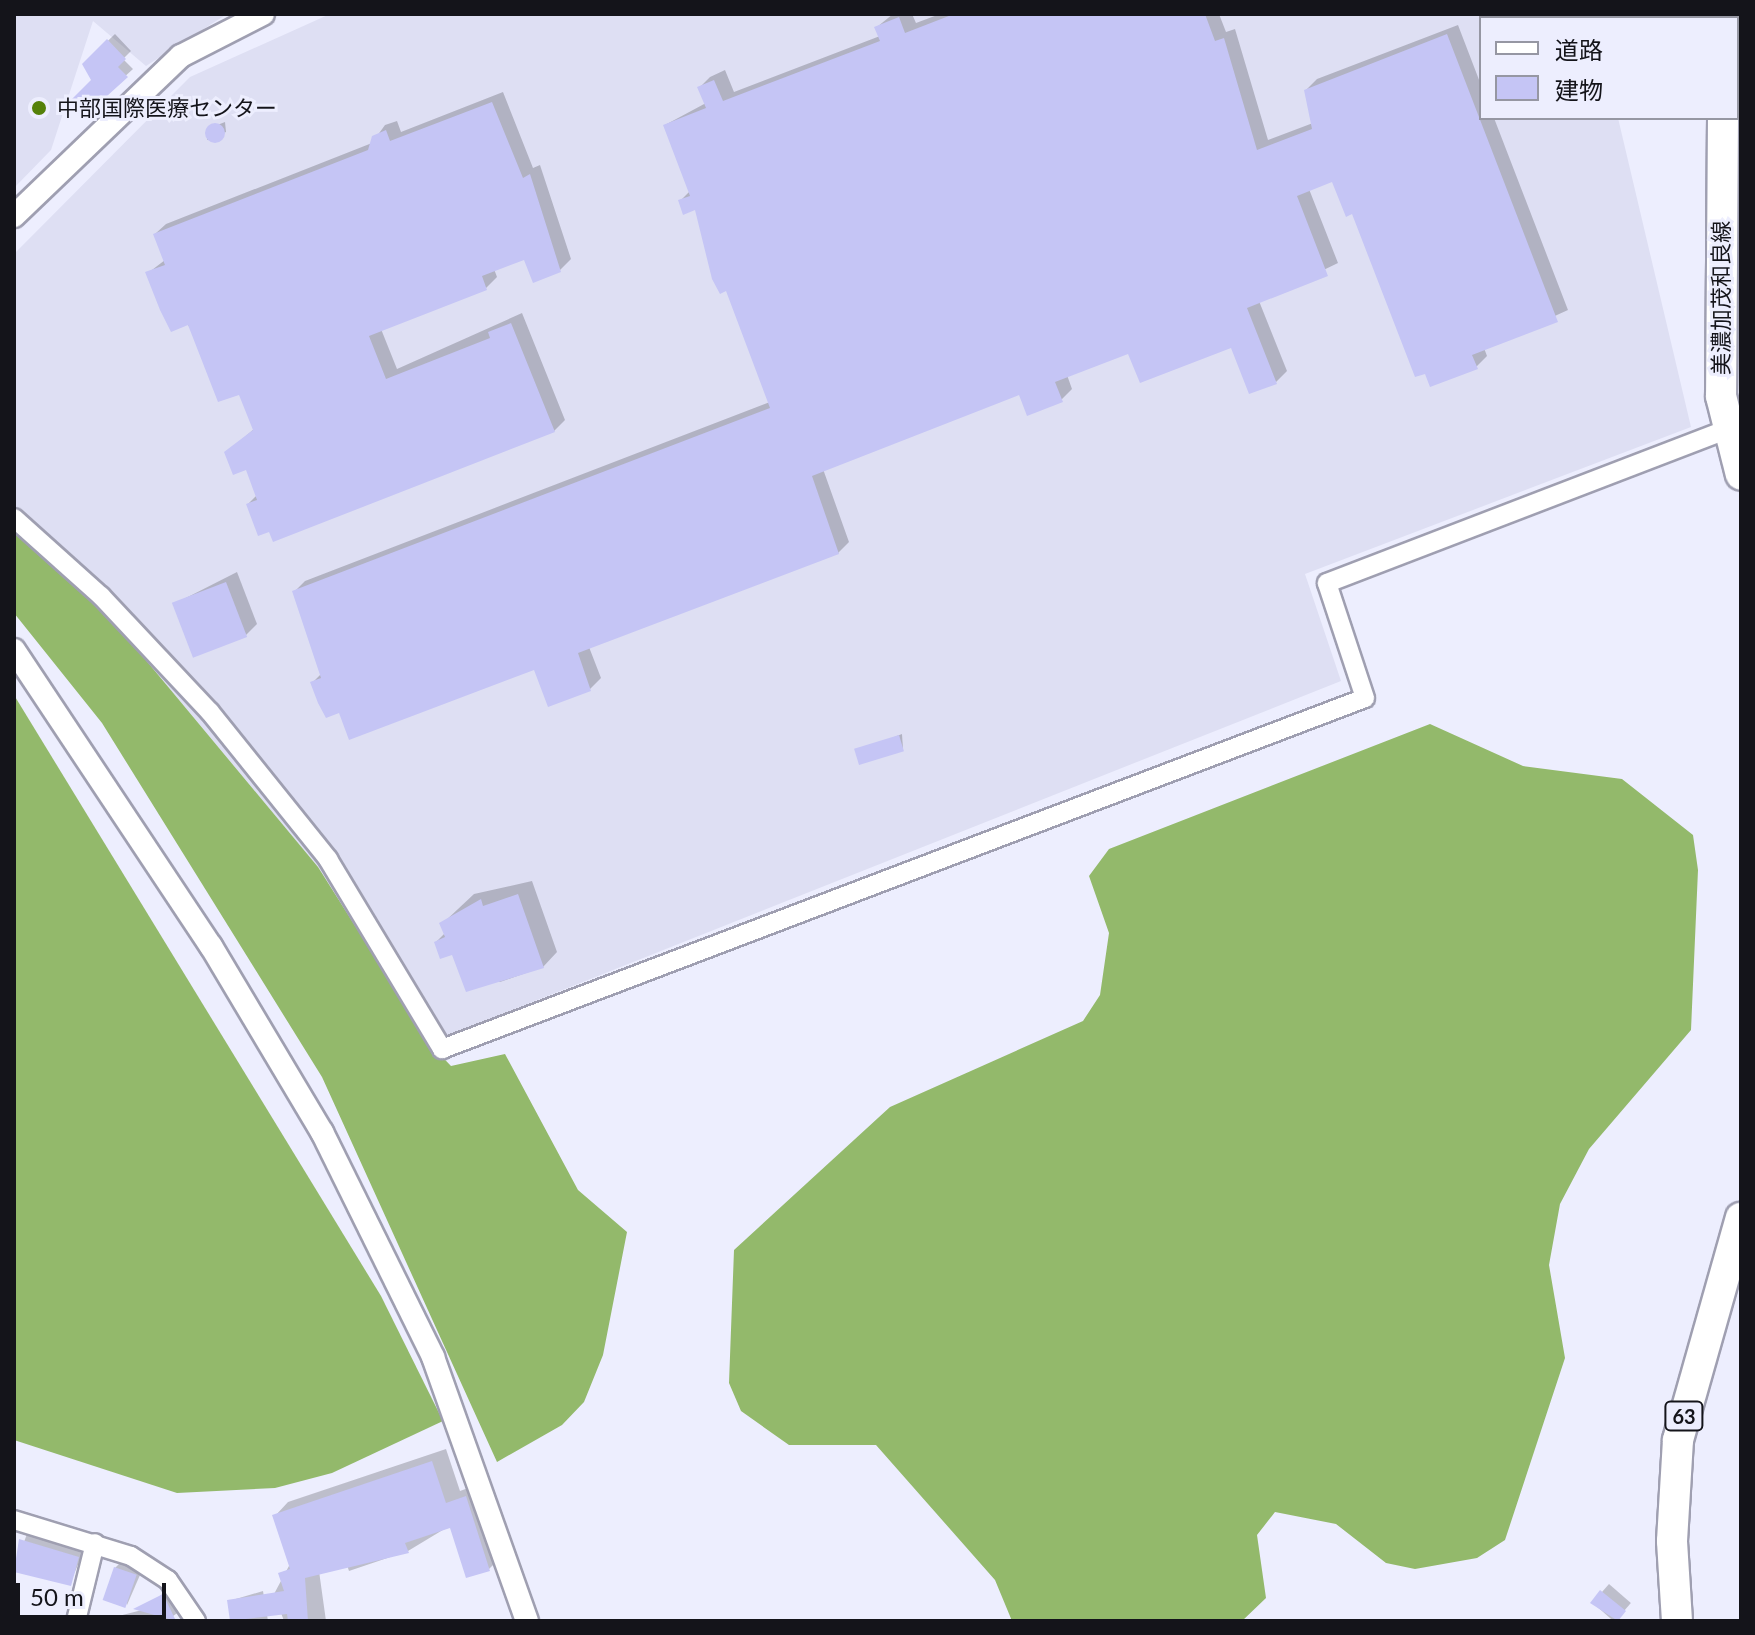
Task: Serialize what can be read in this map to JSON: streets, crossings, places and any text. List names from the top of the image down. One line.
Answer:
{"streets":{"main road":["美濃加茂和良線","63"]},"places":["中部国際医療センター"],"legend":["道路","建物"],"scale_bar":"50 m"}
